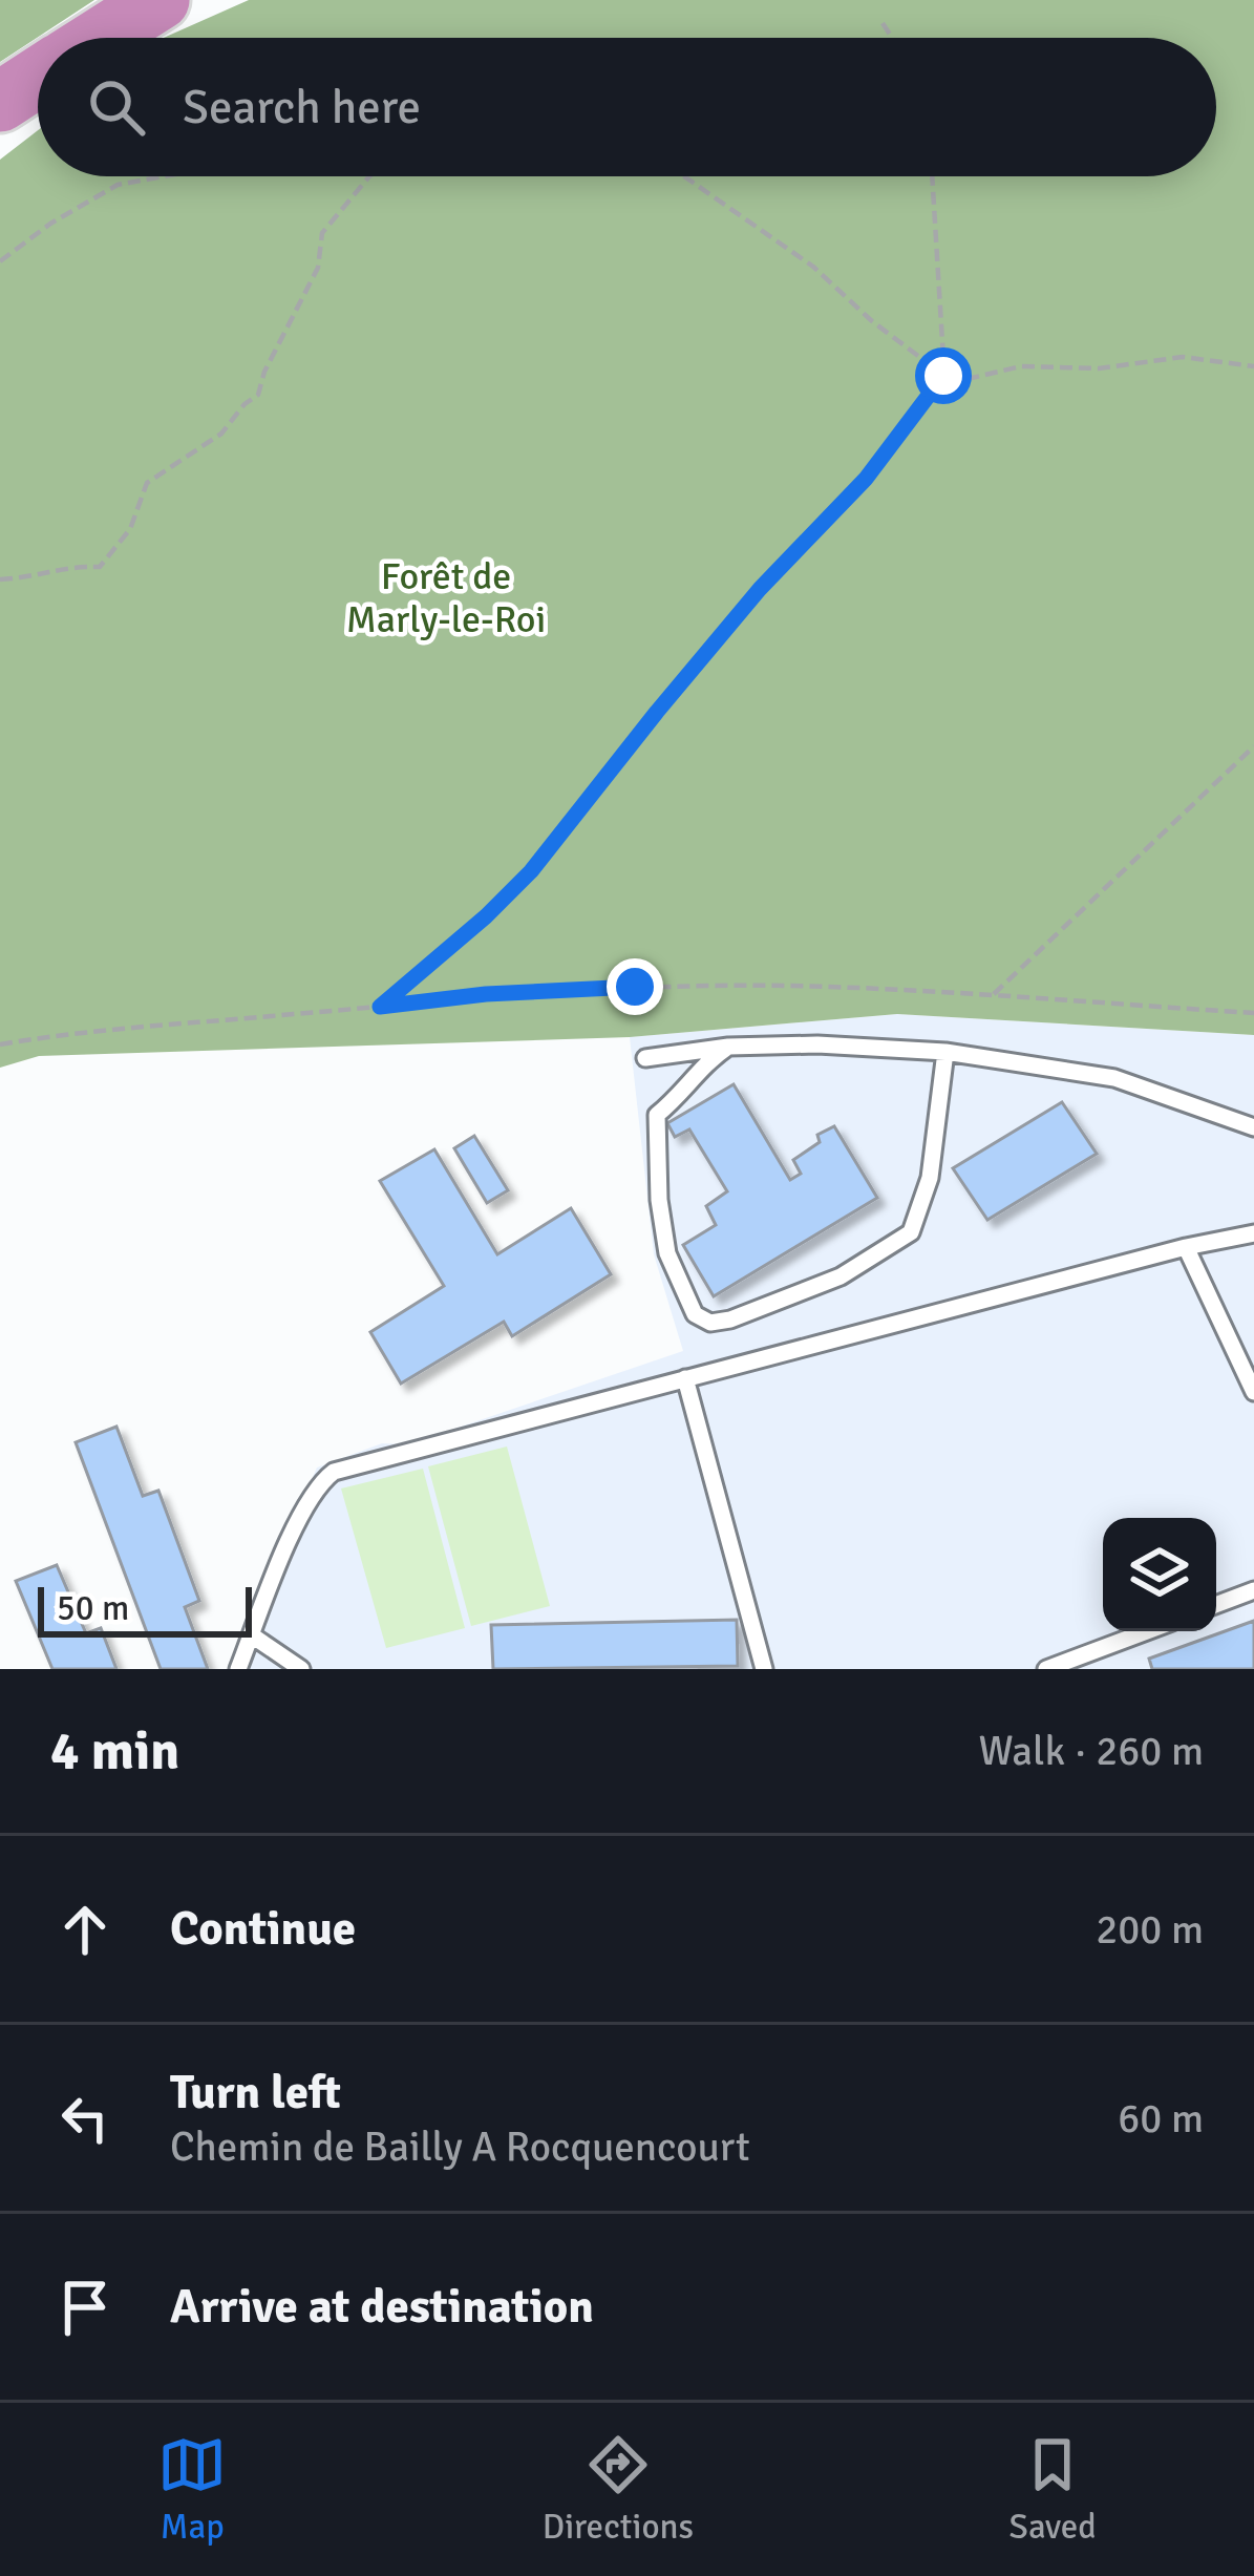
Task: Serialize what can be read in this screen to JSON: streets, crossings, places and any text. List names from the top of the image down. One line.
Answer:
{"parks":["Forêt de Marly-le-Roi"],"scale_bar":"50 m","page":{"search":"Search here","scale":"50 m","heading":["4 min","Walk · 260 m"],"list":[["Continue","200 m"],["Turn left","Chemin de Bailly A Rocquencourt","60 m"],"Arrive at destination"],"nav":["Map","Directions","Saved"]}}
